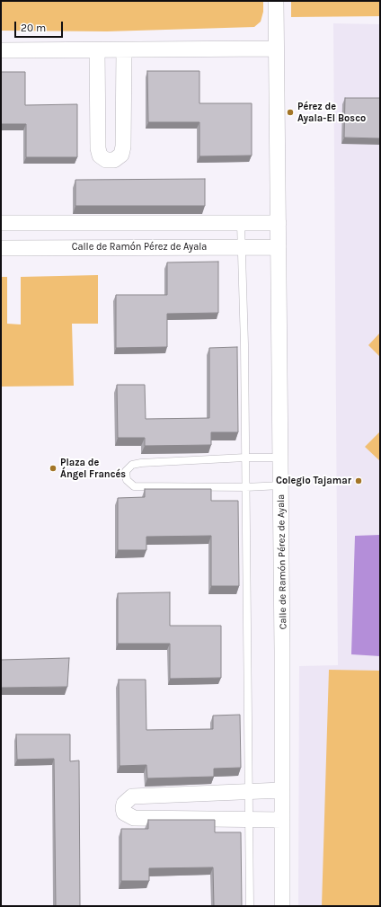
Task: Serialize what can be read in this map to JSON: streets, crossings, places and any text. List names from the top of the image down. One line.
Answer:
{"streets":{"street":["Calle de Ramón Pérez de Ayala"]},"places":["Pérez de Ayala-El Bosco","Plaza de Ángel Francés","Colegio Tajamar"],"scale_bar":"20 m"}
